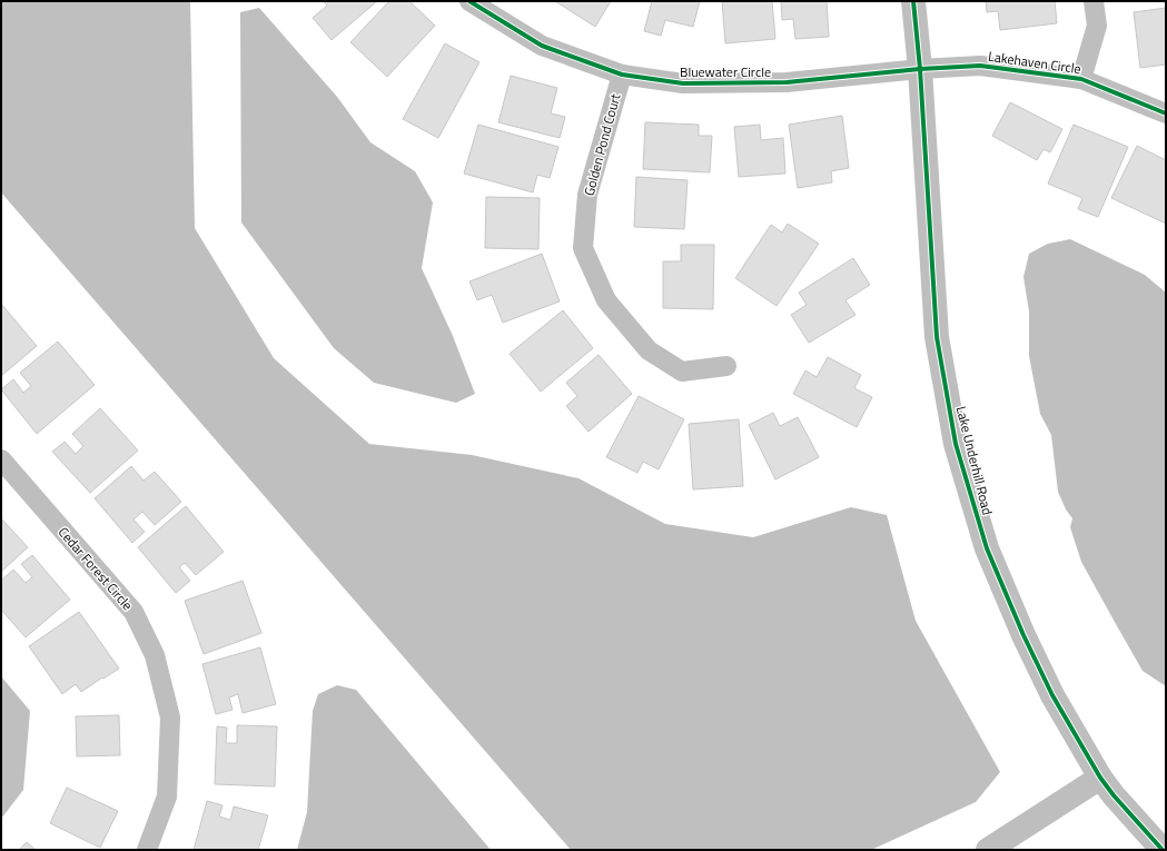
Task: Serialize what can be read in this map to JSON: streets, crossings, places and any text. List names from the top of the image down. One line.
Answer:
{"streets":{"street":["Lakehaven Circle","Bluewater Circle","Golden Pond Court","Lake Underhill Road","Cedar Forest Circle"]},"crossings":[["Lakehaven Circle","Bluewater Circle"],["Lakehaven Circle","Lake Underhill Road"],["Bluewater Circle","Golden Pond Court"],["Bluewater Circle","Lake Underhill Road"]]}
